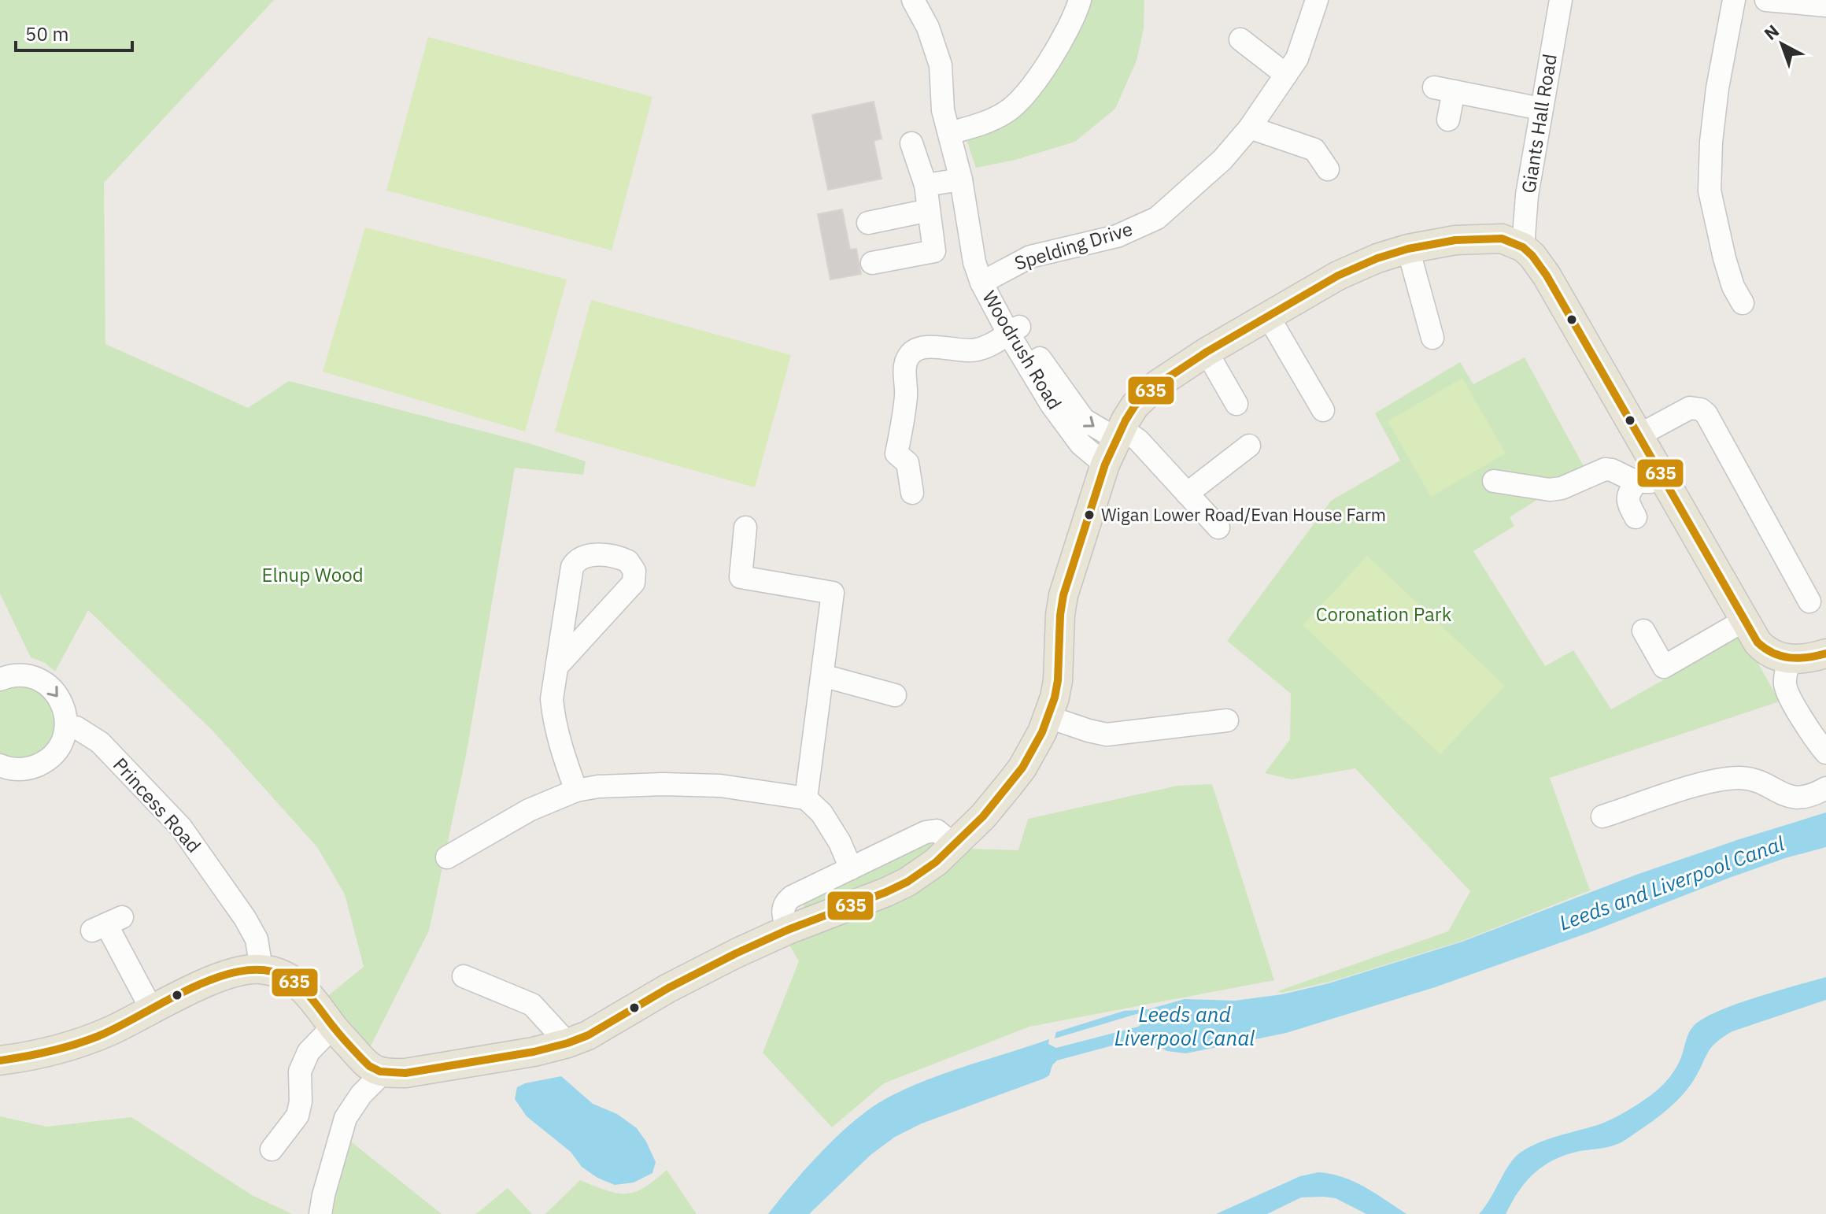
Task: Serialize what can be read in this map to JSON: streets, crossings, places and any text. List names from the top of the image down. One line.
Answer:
{"streets":{"street":["Giants Hall Road","Spelding Drive","Woodrush Road","Princess Road"]},"crossings":[["Spelding Drive","Woodrush Road"]],"water":["Leeds and Liverpool Canal"],"parks":["Elnup Wood","Coronation Park"],"places":["Wigan Lower Road/Evan House Farm"],"lines":["transit line 635"],"scale_bar":"50 m","north":"top left"}
